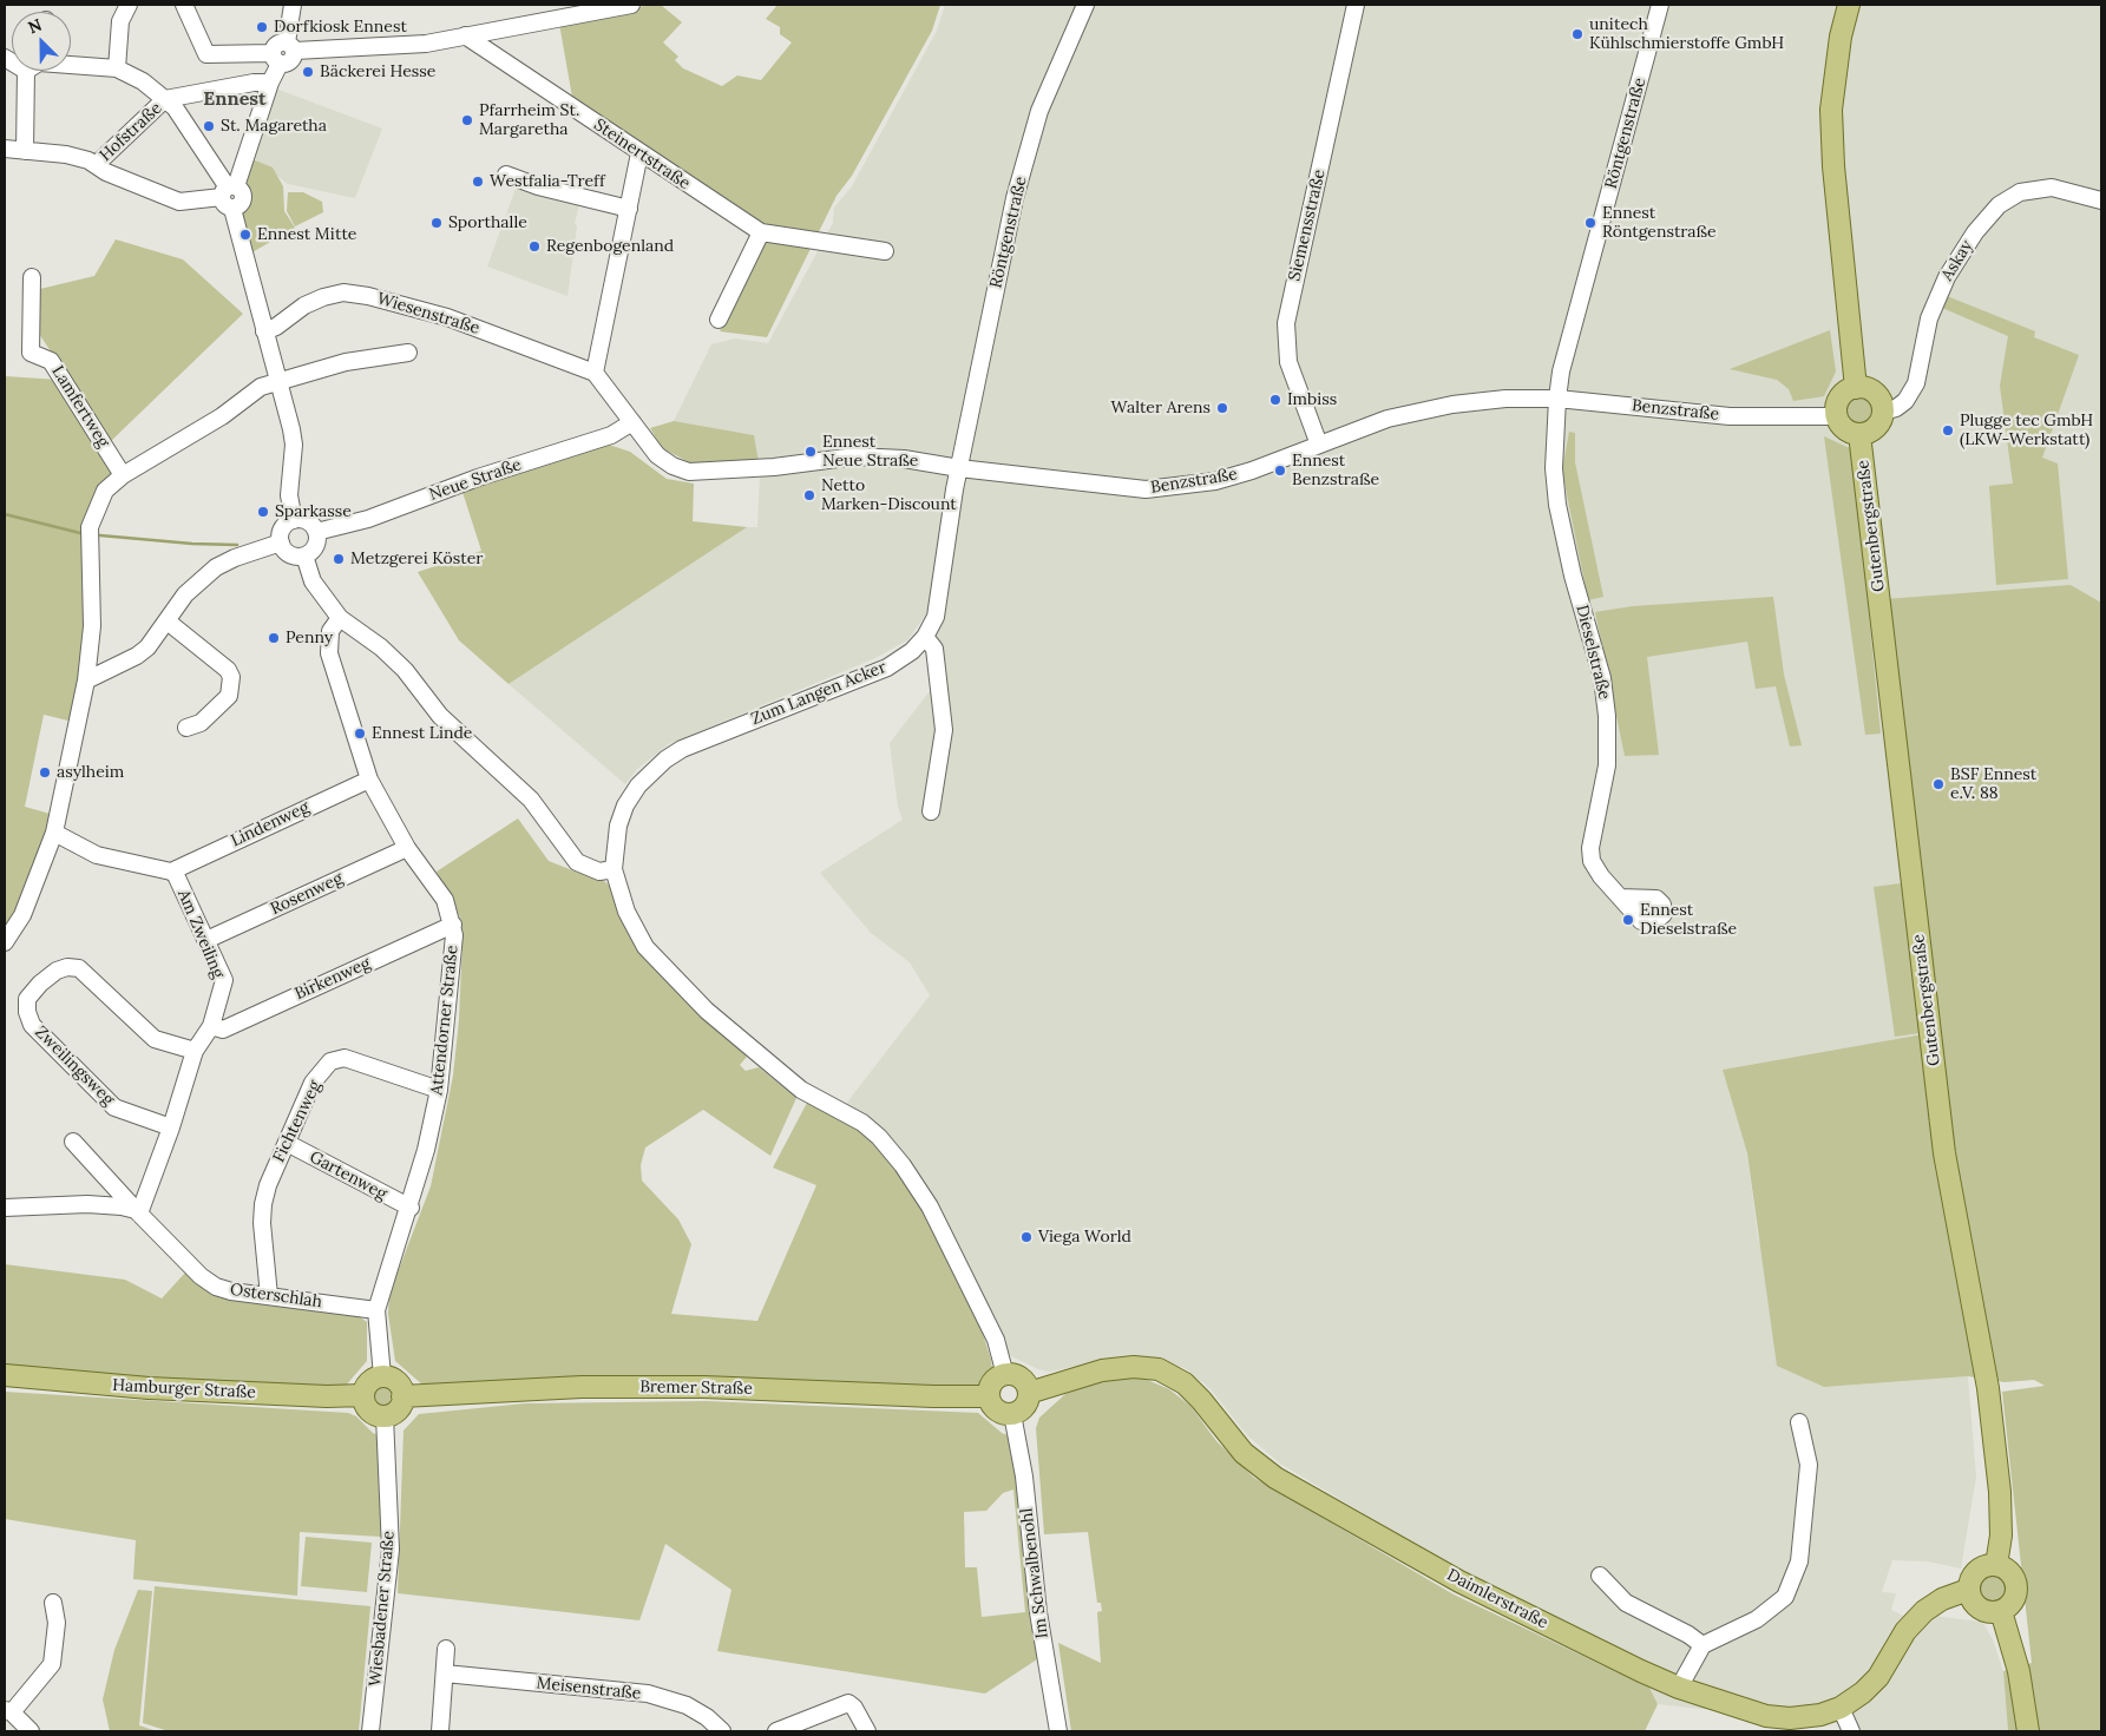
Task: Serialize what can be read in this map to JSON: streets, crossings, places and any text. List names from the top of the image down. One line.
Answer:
{"streets":{"main road":["Gutenbergstraße","Bremer Straße","Hamburger Straße","Daimlerstraße"],"street":["Hofstraße","Röntgenstraße","Steinertstraße","Siemensstraße","Askay","Wiesenstraße","Lamfertweg","Benzstraße","Neue Straße","Dieselstraße","Zum Langen Acker","Lindenweg","Rosenweg","Am Zweiling","Birkenweg","Attendorner Straße","Zweilingsweg","Fichtenweg","Gartenweg","Osterschlah","Im Schwalbenohl","Wiesbadener Straße","Meisenstraße"]},"crossings":[["Röntgenstraße","Benzstraße"],["Röntgenstraße","Dieselstraße"],["Röntgenstraße","Zum Langen Acker"],["Siemensstraße","Benzstraße"],["Askay","Benzstraße"],["Askay","Gutenbergstraße"],["Wiesenstraße","Benzstraße"],["Benzstraße","Neue Straße"],["Benzstraße","Gutenbergstraße"],["Benzstraße","Dieselstraße"],["Benzstraße","Zum Langen Acker"],["Gutenbergstraße","Daimlerstraße"],["Lindenweg","Am Zweiling"],["Lindenweg","Attendorner Straße"],["Rosenweg","Am Zweiling"],["Rosenweg","Attendorner Straße"],["Am Zweiling","Birkenweg"],["Am Zweiling","Zweilingsweg"],["Am Zweiling","Osterschlah"],["Birkenweg","Attendorner Straße"],["Attendorner Straße","Fichtenweg"],["Attendorner Straße","Gartenweg"],["Attendorner Straße","Osterschlah"],["Attendorner Straße","Bremer Straße"],["Attendorner Straße","Hamburger Straße"],["Attendorner Straße","Wiesbadener Straße"],["Fichtenweg","Gartenweg"],["Fichtenweg","Osterschlah"],["Bremer Straße","Hamburger Straße"],["Bremer Straße","Im Schwalbenohl"],["Bremer Straße","Daimlerstraße"],["Bremer Straße","Wiesbadener Straße"],["Hamburger Straße","Wiesbadener Straße"],["Im Schwalbenohl","Daimlerstraße"]],"districts":["Ennest"],"places":["Dorfkiosk Ennest","unitech Kühlschmierstoffe GmbH","Bäckerei Hesse","Pfarrheim St. Margaretha","St. Magaretha","Westfalia-Treff","Sporthalle","Ennest Röntgenstraße","Ennest Mitte","Regenbogenland","Imbiss","Walter Arens","Plugge tec GmbH (LKW-Werkstatt)","Ennest Neue Straße","Ennest Benzstraße","Netto Marken-Discount","Sparkasse","Metzgerei Köster","Penny","Ennest Linde","asylheim","BSF Ennest e.V. 88","Ennest Dieselstraße","Viega World"],"north":"top left"}
